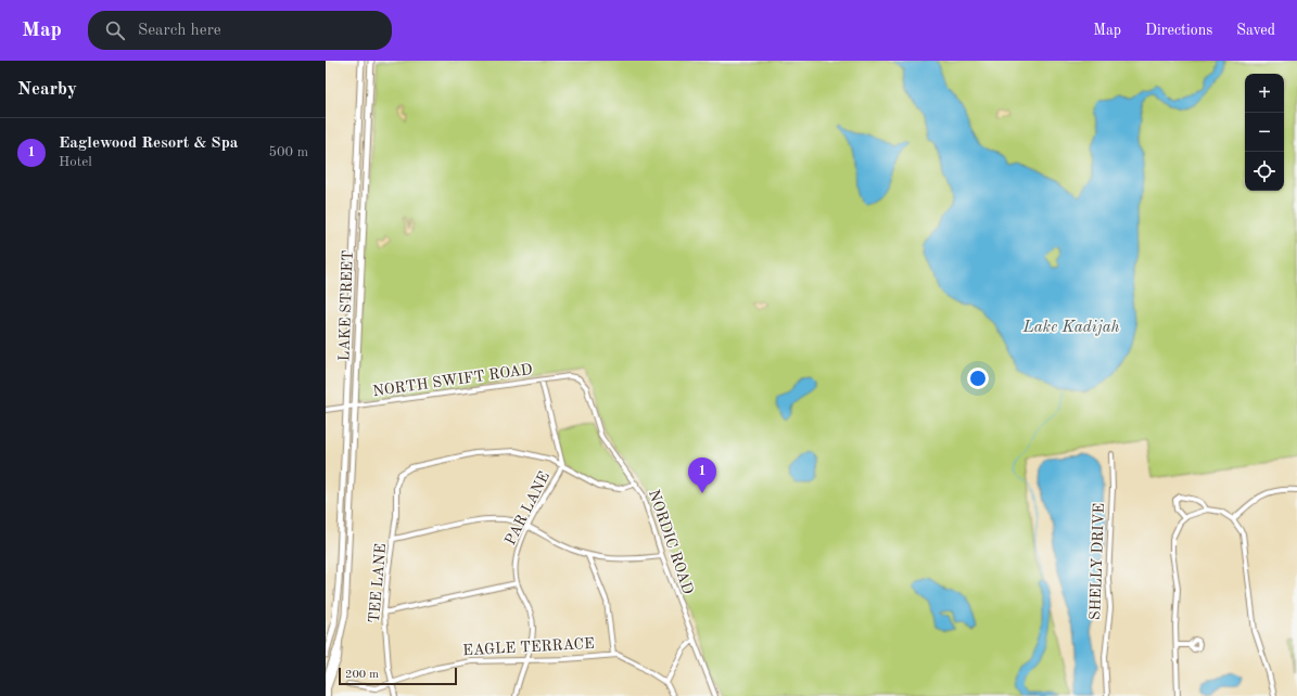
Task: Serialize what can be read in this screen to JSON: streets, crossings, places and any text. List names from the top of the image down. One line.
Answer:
{"streets":{"main road":["LAKE STREET"],"street":["NORTH SWIFT ROAD","PAR LANE","NORDIC ROAD","SHELLY DRIVE","TEE LANE","EAGLE TERRACE"]},"crossings":[["LAKE STREET","NORTH SWIFT ROAD"],["NORTH SWIFT ROAD","PAR LANE"],["NORTH SWIFT ROAD","NORDIC ROAD"],["PAR LANE","TEE LANE"],["PAR LANE","EAGLE TERRACE"],["TEE LANE","EAGLE TERRACE"]],"water":["Lake Kadijah"],"scale_bar":"200 m","page":{"header":"Map","search":"Search here","nav":["Map","Directions","Saved"],"heading":"Nearby","map_buttons":["+","−"],"list":[{"mark":"1","name":"Eaglewood Resort & Spa","note":"Hotel","value":"500 m"}],"pins":"1","scale":"200 m"}}
